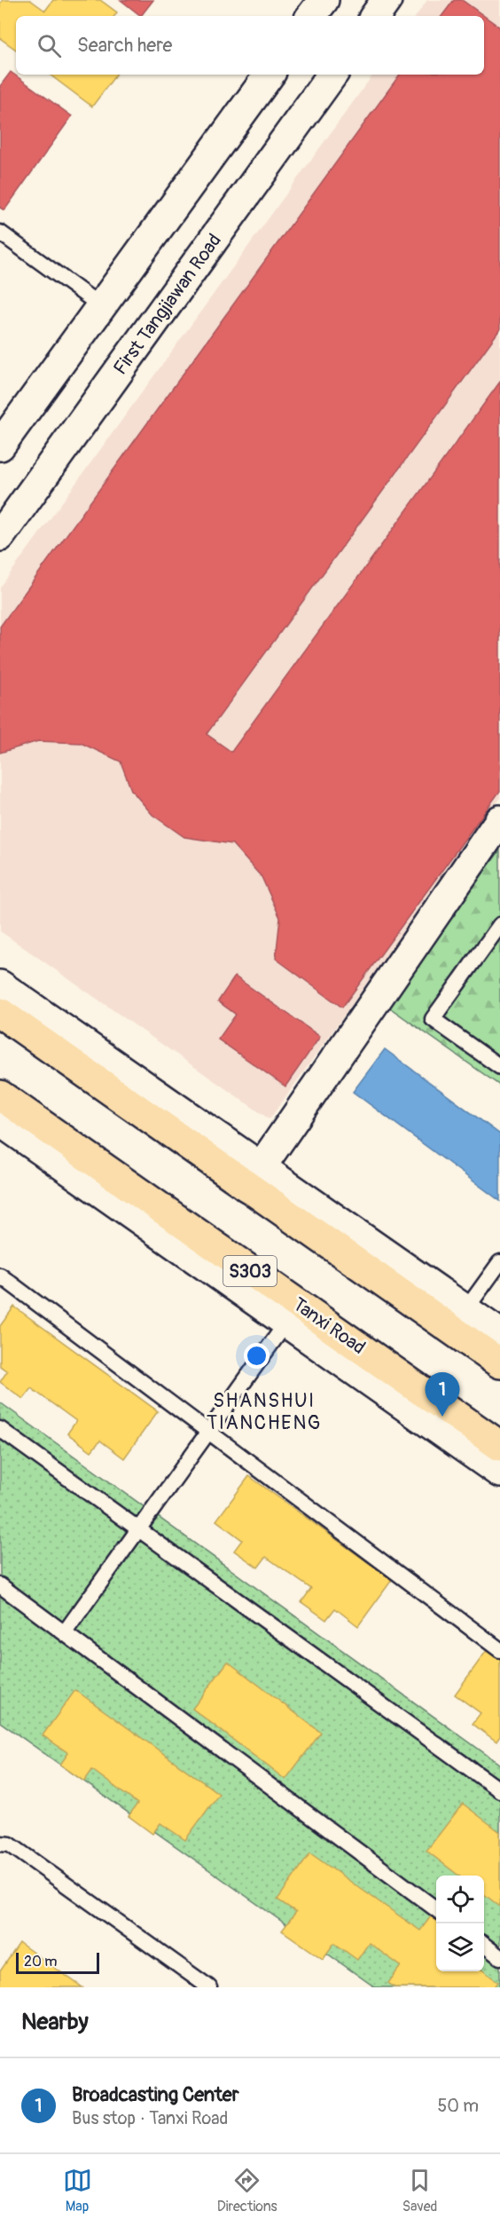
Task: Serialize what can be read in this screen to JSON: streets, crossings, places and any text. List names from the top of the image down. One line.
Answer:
{"streets":{"main road":["S303","Tanxi Road"],"street":["First Tangjiawan Road"]},"districts":["SHANSHUI TIANCHENG"],"scale_bar":"20 m","page":{"search":"Search here","pins":"1","scale":"20 m","heading":"Nearby","list":[{"mark":"1","name":"Broadcasting Center","note":"Bus stop · Tanxi Road","value":"50 m"}],"nav":["Map","Directions","Saved"]}}
